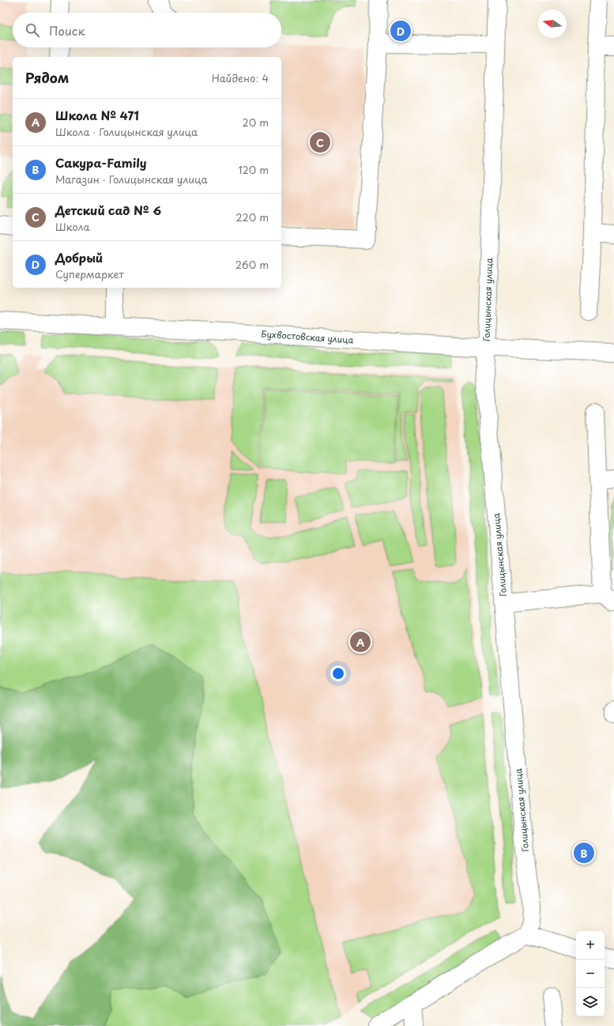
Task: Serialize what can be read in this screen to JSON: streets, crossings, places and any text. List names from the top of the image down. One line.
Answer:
{"streets":{"street":["Голицынская улица","Бухвостовская улица"]},"crossings":[["Голицынская улица","Бухвостовская улица"]],"north":"left","page":{"search":"Поиск","pins":["D","C","A","B"],"heading":["Рядом","Найдено: 4"],"list":[{"mark":"A","name":"Школа № 471","note":"Школа · Голицынская улица","value":"20 m"},{"mark":"B","name":"Сакура-Family","note":"Магазин · Голицынская улица","value":"120 m"},{"mark":"C","name":"Детский сад № 6","note":"Школа","value":"220 m"},{"mark":"D","name":"Добрый","note":"Супермаркет","value":"260 m"}],"map_buttons":["+","−"]}}
